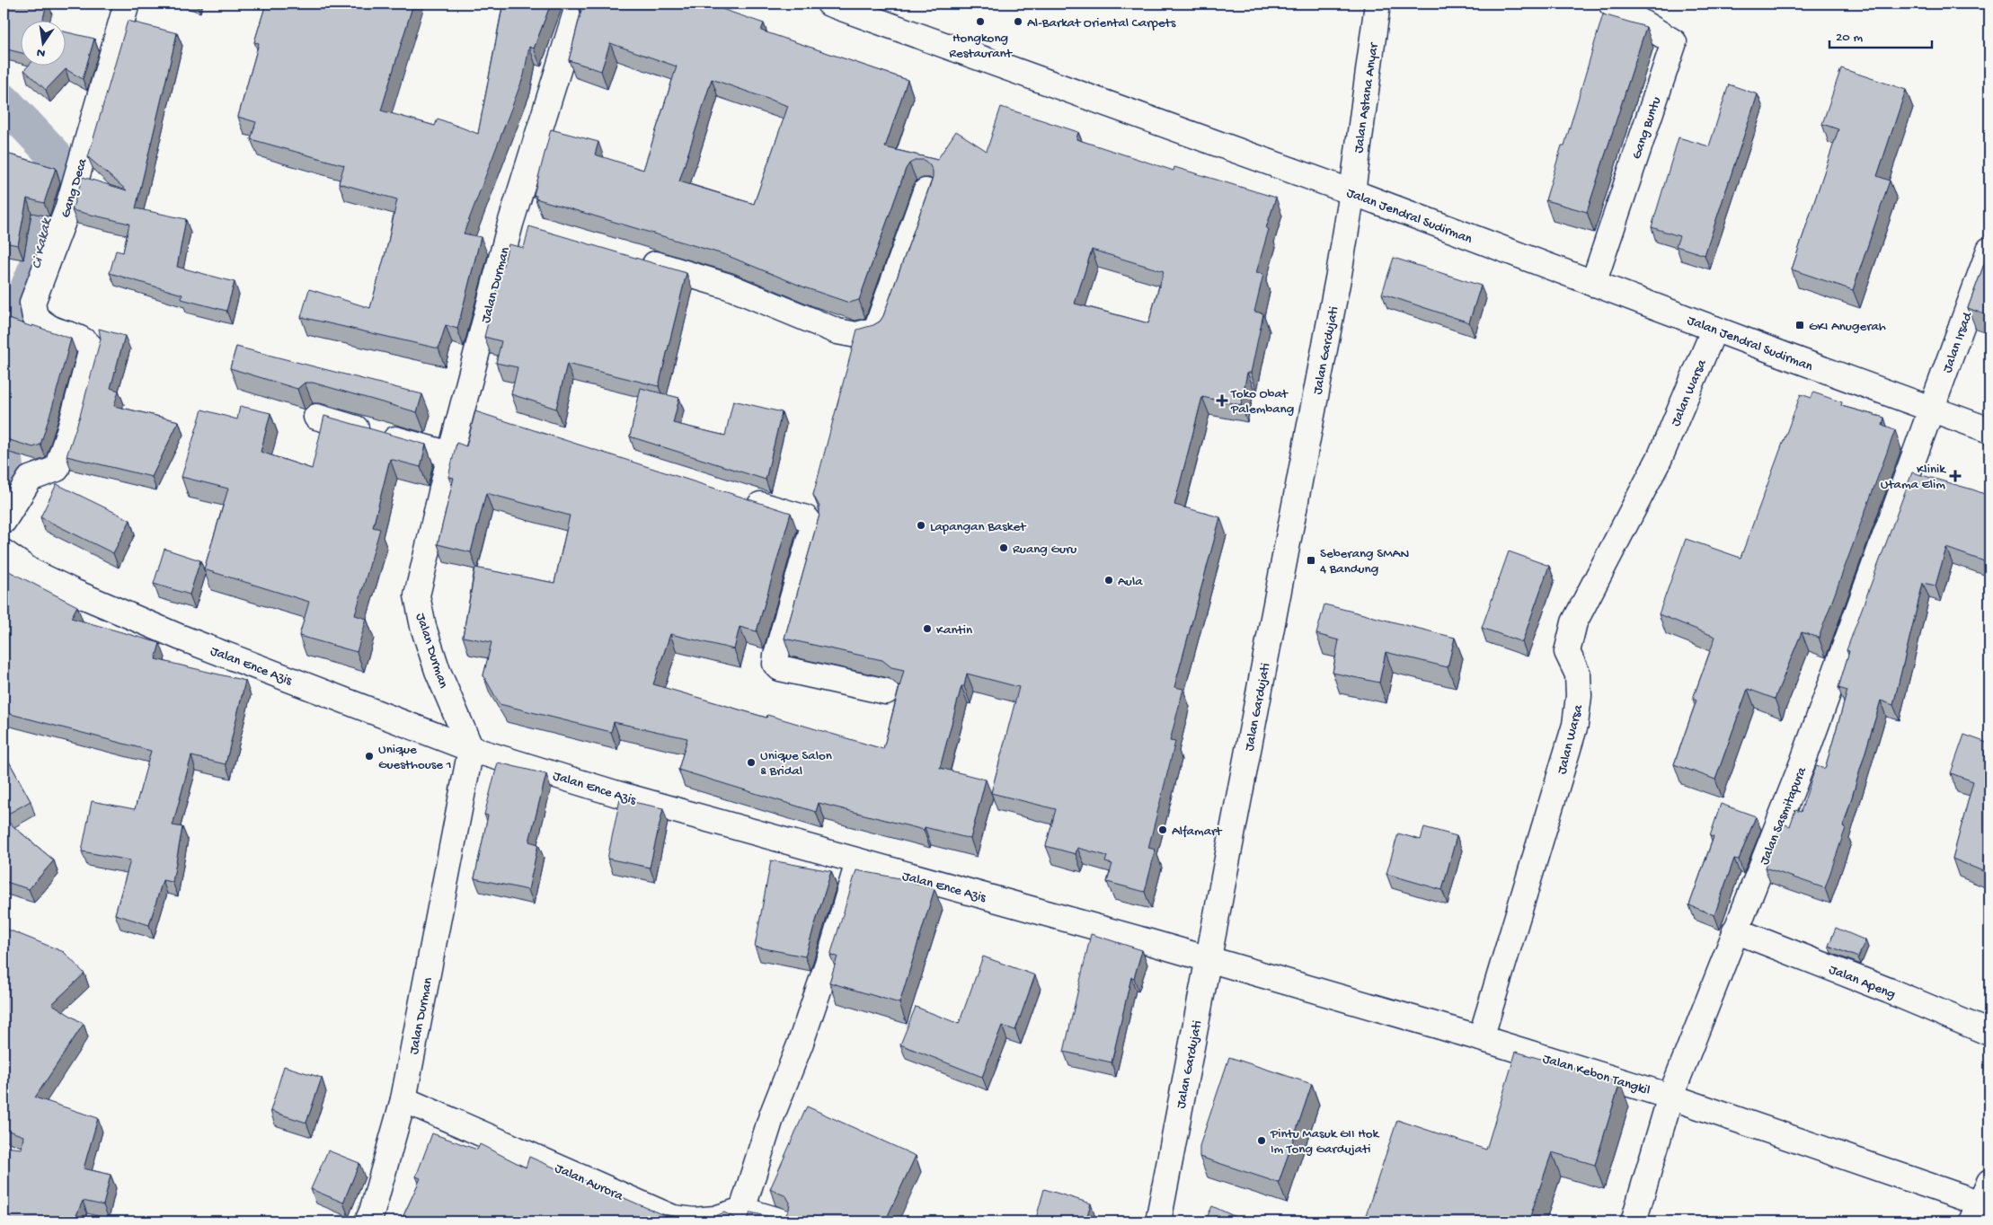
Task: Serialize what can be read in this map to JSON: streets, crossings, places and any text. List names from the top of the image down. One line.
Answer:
{"streets":{"street":["Jalan Astana Anyar","Gang Buntu","Gang Deca","Jalan Jendral Sudirman","Jalan Durman","Jalan Irsad","Jalan Gardujati","Jalan Warsa","Jalan Ence Azis","Jalan Sasmitapura","Jalan Apeng","Jalan Kebon Tangkil","Jalan Aurora"]},"crossings":[["Jalan Astana Anyar","Jalan Jendral Sudirman"],["Jalan Astana Anyar","Jalan Gardujati"],["Gang Buntu","Jalan Jendral Sudirman"],["Jalan Jendral Sudirman","Jalan Irsad"],["Jalan Jendral Sudirman","Jalan Gardujati"],["Jalan Jendral Sudirman","Jalan Warsa"],["Jalan Jendral Sudirman","Jalan Sasmitapura"],["Jalan Durman","Jalan Ence Azis"],["Jalan Durman","Jalan Aurora"],["Jalan Irsad","Jalan Sasmitapura"],["Jalan Gardujati","Jalan Ence Azis"],["Jalan Gardujati","Jalan Kebon Tangkil"],["Jalan Warsa","Jalan Kebon Tangkil"],["Jalan Ence Azis","Jalan Kebon Tangkil"],["Jalan Sasmitapura","Jalan Apeng"],["Jalan Sasmitapura","Jalan Kebon Tangkil"]],"water":["Ci Kakak"],"places":{"other":["Hongkong Restaurant","Al-Barkat Oriental Carpets","Lapangan Basket","Ruang Guru","Aula","Kantin","Unique Guesthouse 1","Unique Salon & Bridal","Alfamart","Pintu Masuk GII Hok Im Tong Gardujati"],"transit":["GKI Anugerah","Seberang SMAN 4 Bandung"],"health":["Toko Obat Palembang","Klinik Utama Elim"]},"scale_bar":"20 m","north":"bottom"}
